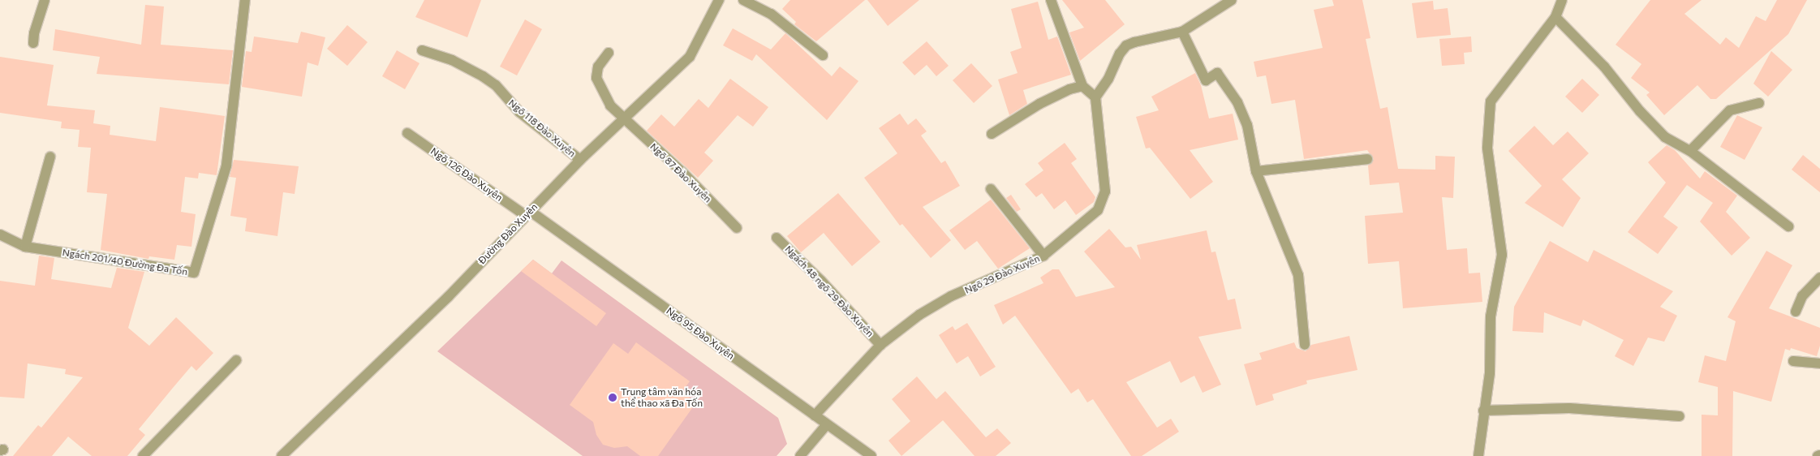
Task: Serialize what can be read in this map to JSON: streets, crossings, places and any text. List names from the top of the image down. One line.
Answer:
{"streets":{"street":["Ngõ 118 Đào Xuyên","Ngõ 87 Đào Xuyên","Ngõ 126 Đào Xuyên","Đường Đào Xuyên","Ngách 201/40 Đường Đa Tốn","Ngõ 29 Đào Xuyên","Ngách 48 ngõ 29 Đào Xuyên","Ngõ 95 Đào Xuyên"]},"crossings":[["Ngõ 118 Đào Xuyên","Đường Đào Xuyên"],["Ngõ 87 Đào Xuyên","Đường Đào Xuyên"],["Ngõ 126 Đào Xuyên","Đường Đào Xuyên"],["Ngõ 126 Đào Xuyên","Ngõ 95 Đào Xuyên"],["Đường Đào Xuyên","Ngõ 95 Đào Xuyên"],["Ngõ 29 Đào Xuyên","Ngách 48 ngõ 29 Đào Xuyên"],["Ngõ 29 Đào Xuyên","Ngõ 95 Đào Xuyên"]],"places":["Trung tâm văn hóa thể thao xã Đa Tốn"]}
